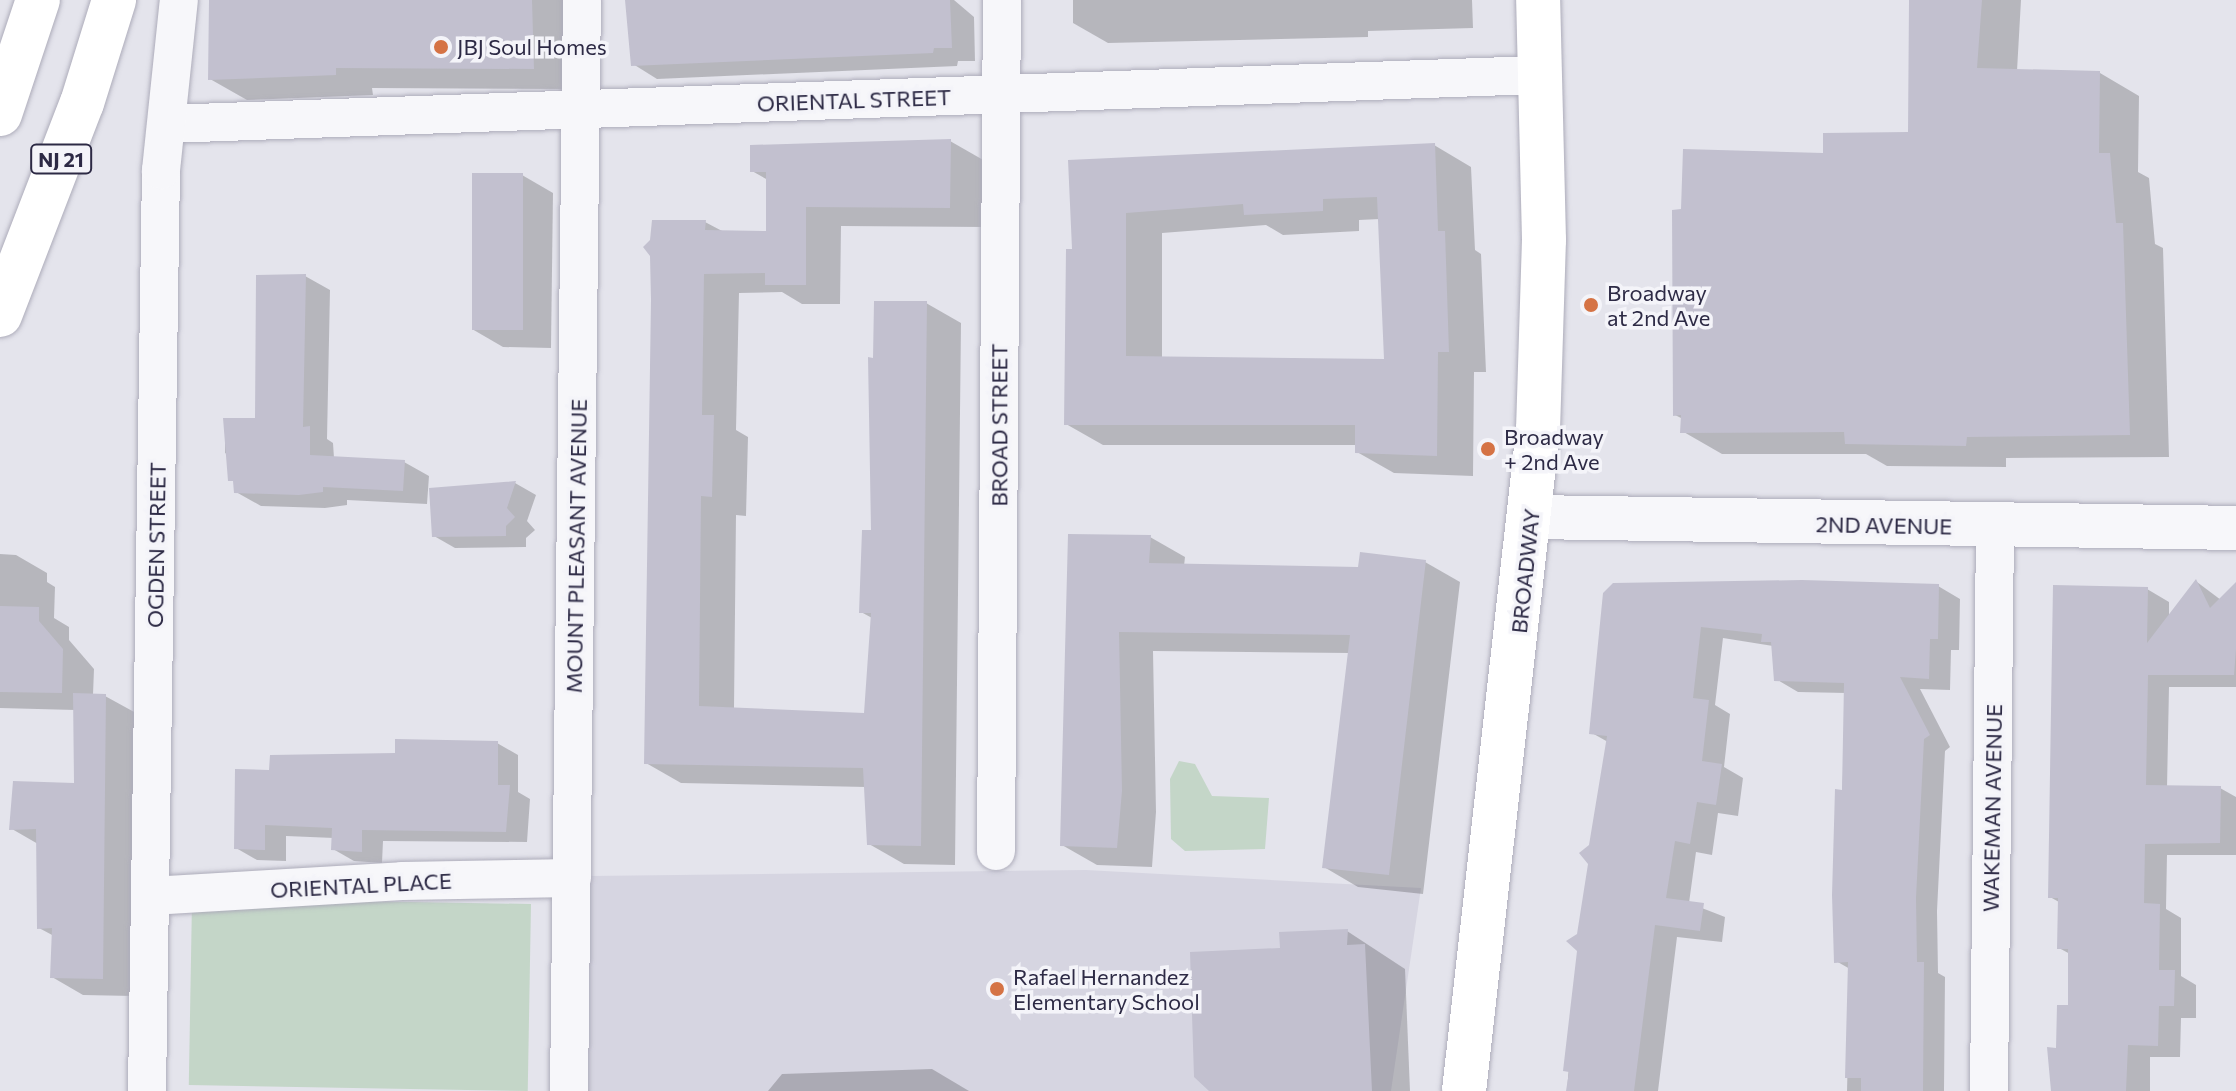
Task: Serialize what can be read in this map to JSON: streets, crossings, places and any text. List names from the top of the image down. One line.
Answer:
{"streets":{"main road":["NJ 21","BROADWAY"],"street":["ORIENTAL STREET","BROAD STREET","2ND AVENUE","OGDEN STREET","MOUNT PLEASANT AVENUE","WAKEMAN AVENUE","ORIENTAL PLACE"]},"crossings":[["ORIENTAL STREET","BROAD STREET"],["ORIENTAL STREET","OGDEN STREET"],["ORIENTAL STREET","MOUNT PLEASANT AVENUE"],["ORIENTAL STREET","BROADWAY"],["2ND AVENUE","BROADWAY"],["2ND AVENUE","WAKEMAN AVENUE"],["OGDEN STREET","ORIENTAL PLACE"],["MOUNT PLEASANT AVENUE","ORIENTAL PLACE"]],"places":["JBJ Soul Homes","Broadway at 2nd Ave","Broadway + 2nd Ave","Rafael Hernandez Elementary School"]}
